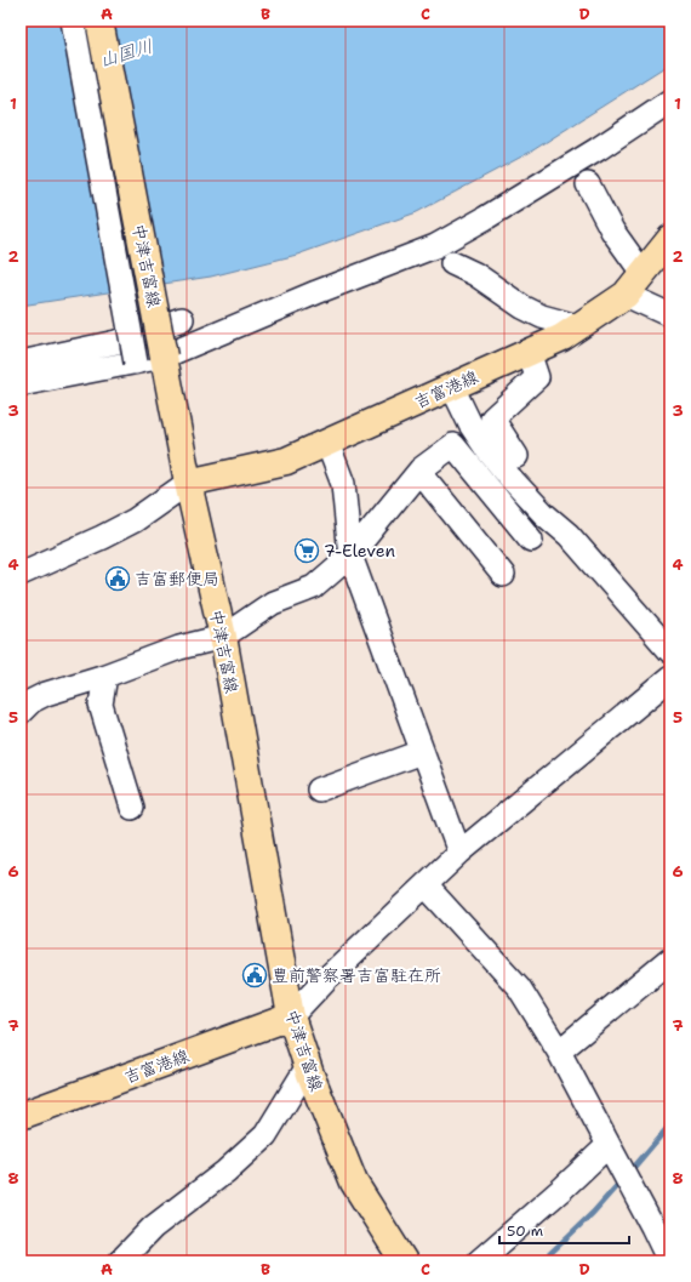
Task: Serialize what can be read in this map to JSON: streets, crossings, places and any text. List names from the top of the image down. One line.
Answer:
{"streets":{"main road":["中津吉富線","吉富港線"]},"crossings":[["中津吉富線","吉富港線"]],"water":["山国川"],"places":{"supermarket":["7-Eleven"],"public building":["吉富郵便局","豊前警察署吉富駐在所"]},"scale_bar":"50 m","grid":{"columns":["A","B","C","D"],"rows":["1","2","3","4","5","6","7","8"]}}
